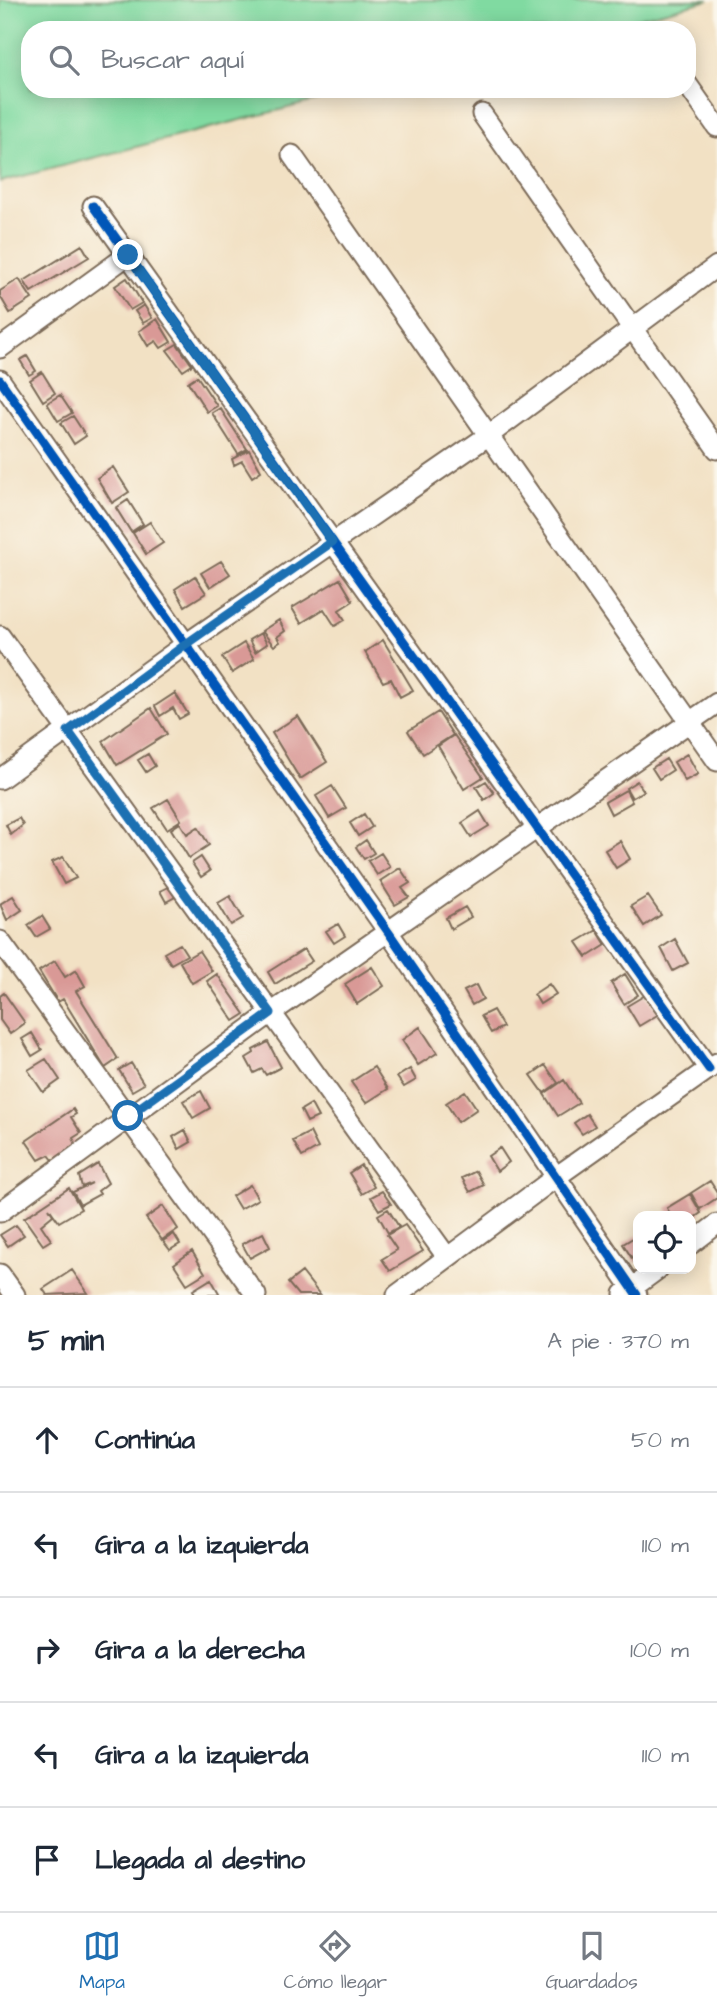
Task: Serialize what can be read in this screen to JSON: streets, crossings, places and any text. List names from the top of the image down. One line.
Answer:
{"page":{"search":"Buscar aquí","heading":["5 min","A pie · 370 m"],"list":[["Continúa","50 m"],["Gira a la izquierda","110 m"],["Gira a la derecha","100 m"],["Gira a la izquierda","110 m"],"Llegada al destino"],"nav":["Mapa","Cómo llegar","Guardados"]}}
